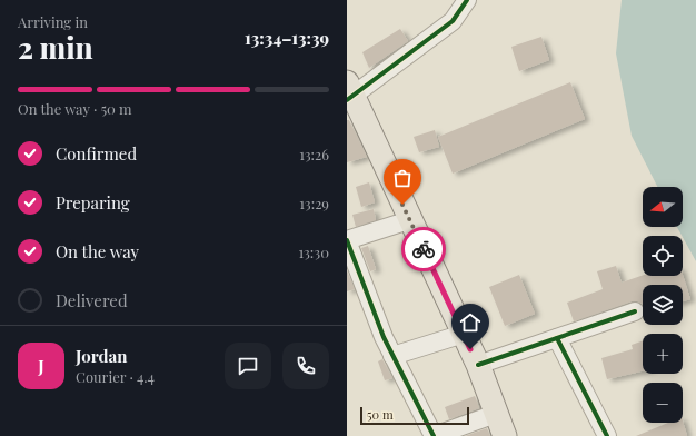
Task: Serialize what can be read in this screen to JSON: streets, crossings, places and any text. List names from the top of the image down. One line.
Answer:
{"scale_bar":"50 m","north":"left","page":{"heading":["2 min","Arriving in","13:34–13:39"],"panel":["Jordan","Courier · 4.4"],"bar":"On the way · 50 m","list":[["Confirmed","13:26"],["Preparing","13:29"],["On the way","13:30"],"Delivered"],"map_buttons":["+","−"],"round":"J","scale":"50 m"}}
